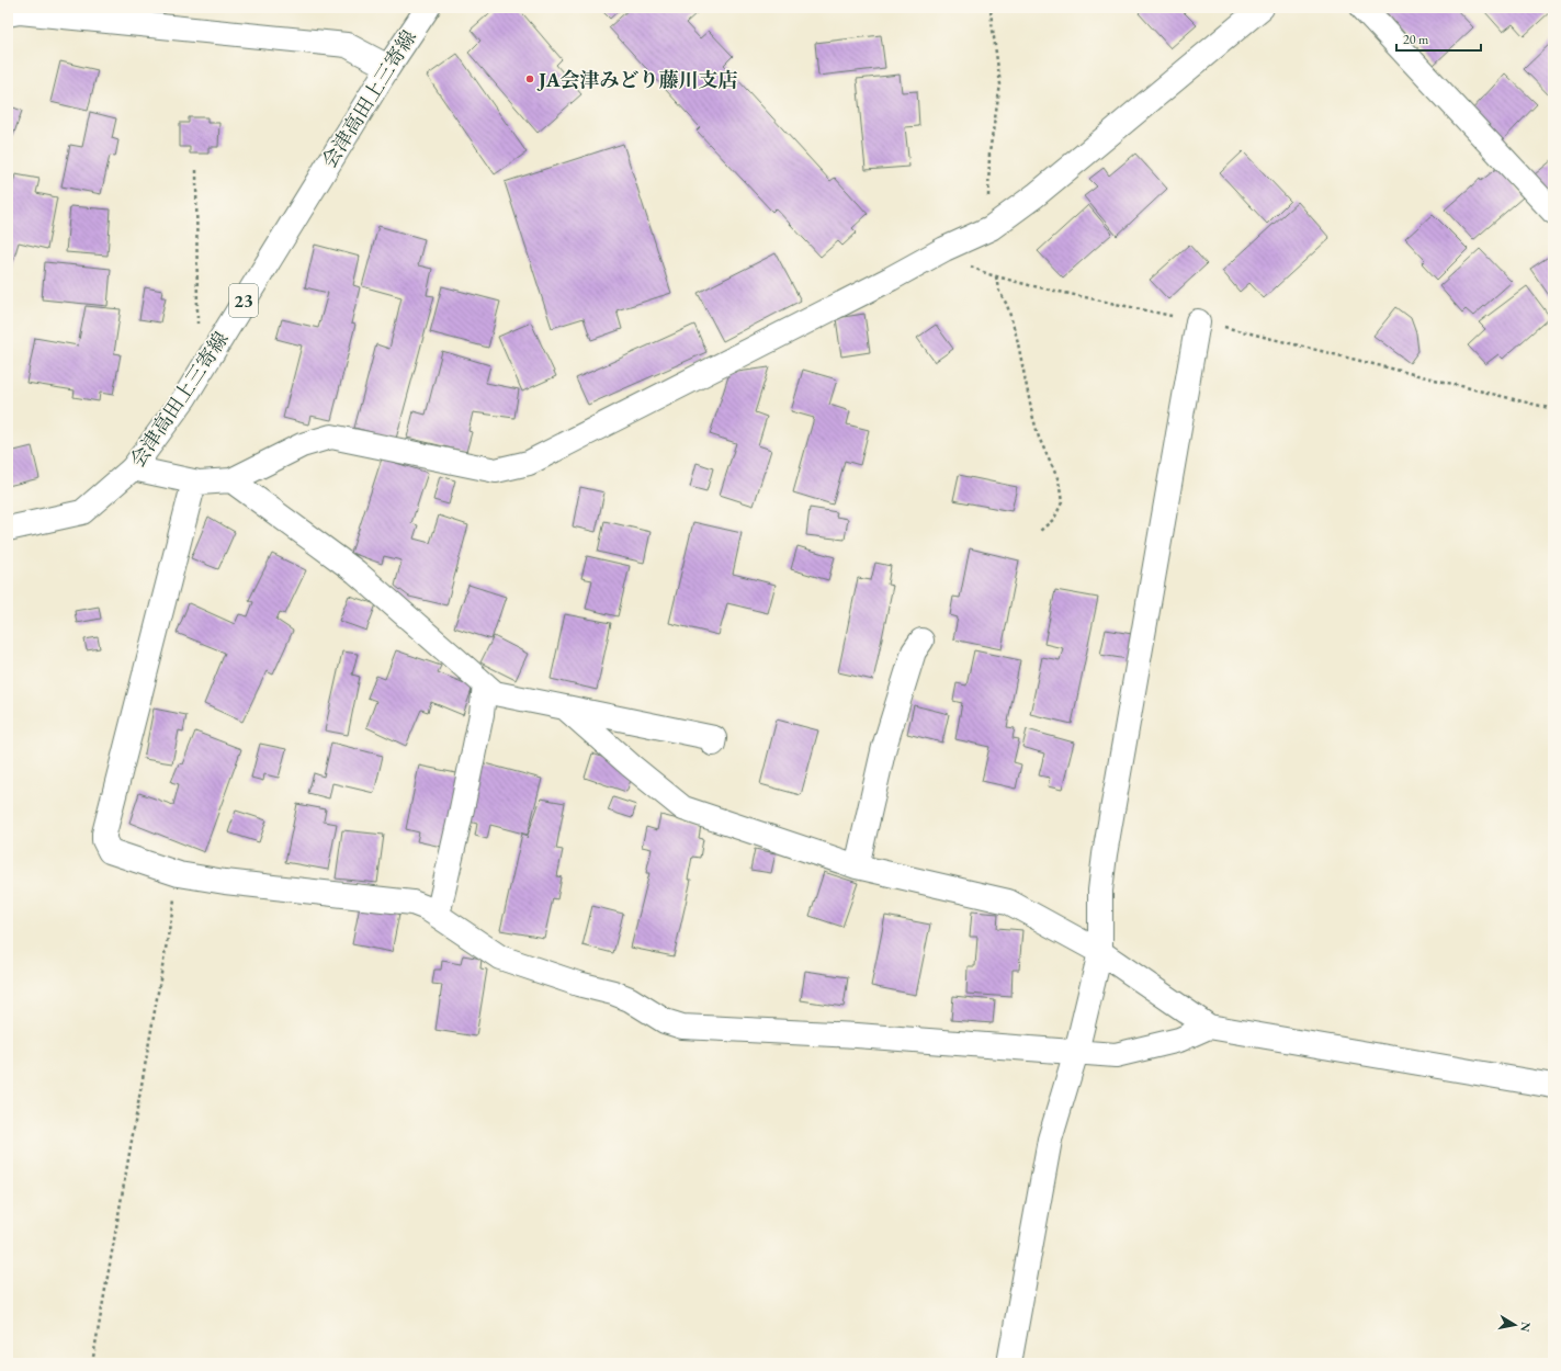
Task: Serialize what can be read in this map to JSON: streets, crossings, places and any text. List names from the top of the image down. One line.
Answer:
{"streets":{"street":["会津高田上三寄線","23"]},"places":["JA会津みどり藤川支店"],"scale_bar":"20 m","north":"right"}
